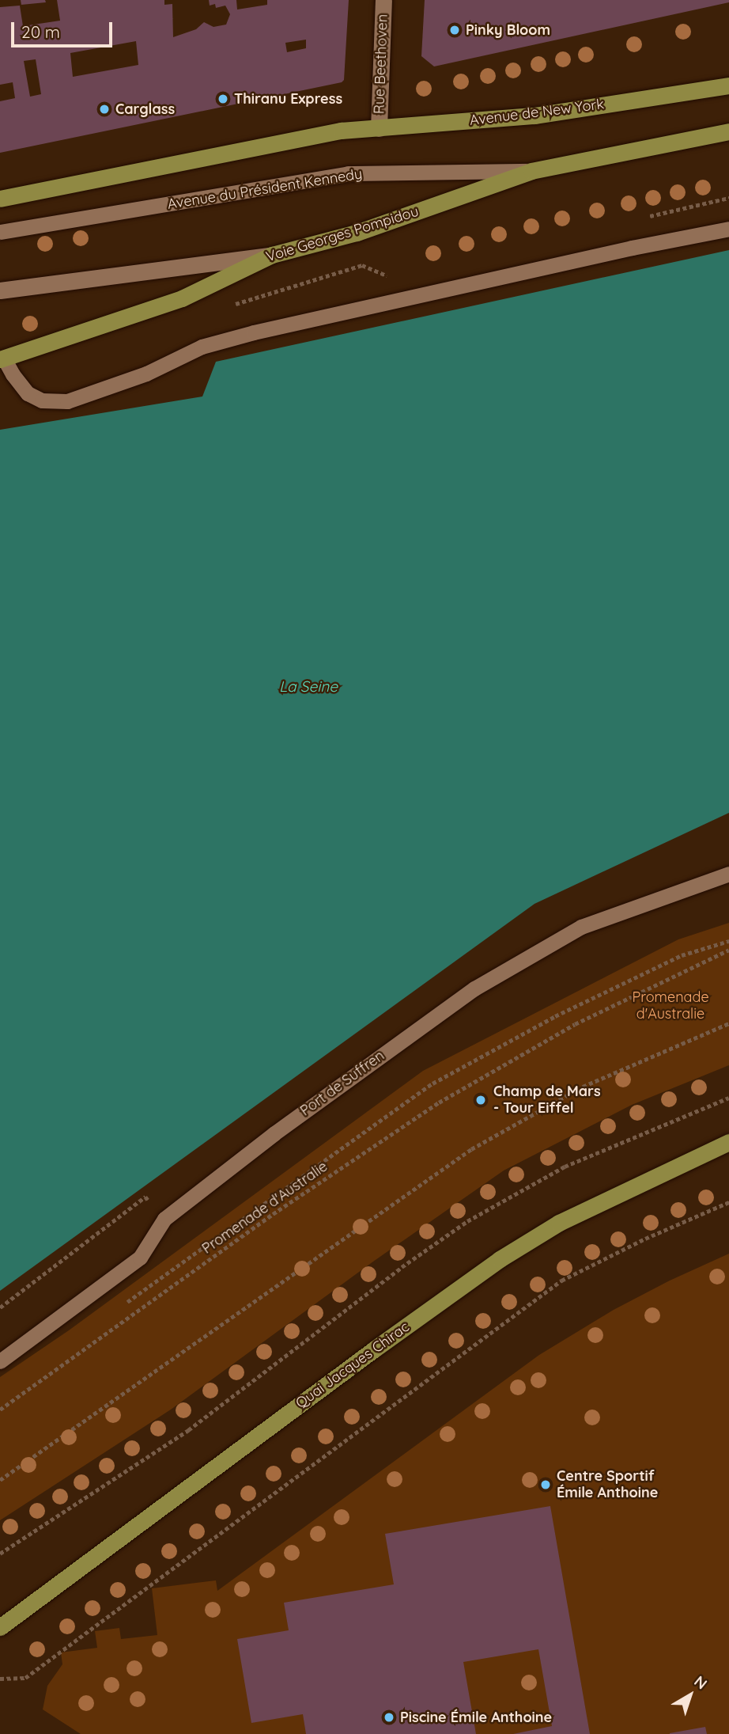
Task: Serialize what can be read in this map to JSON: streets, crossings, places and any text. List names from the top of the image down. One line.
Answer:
{"streets":{"main road":["Rue Beethoven","Avenue de New York","Voie Georges Pompidou","Quai Jacques Chirac"],"lane":["Avenue du Président Kennedy","Port de Suffren"],"path":["Promenade d'Australie"]},"crossings":[["Rue Beethoven","Avenue de New York"],["Avenue du Président Kennedy","Voie Georges Pompidou"]],"water":["La Seine"],"parks":["Promenade d'Australie"],"places":["Pinky Bloom","Thiranu Express","Carglass","Champ de Mars - Tour Eiffel","Centre Sportif Émile Anthoine","Piscine Émile Anthoine"],"scale_bar":"20 m","north":"top right"}
